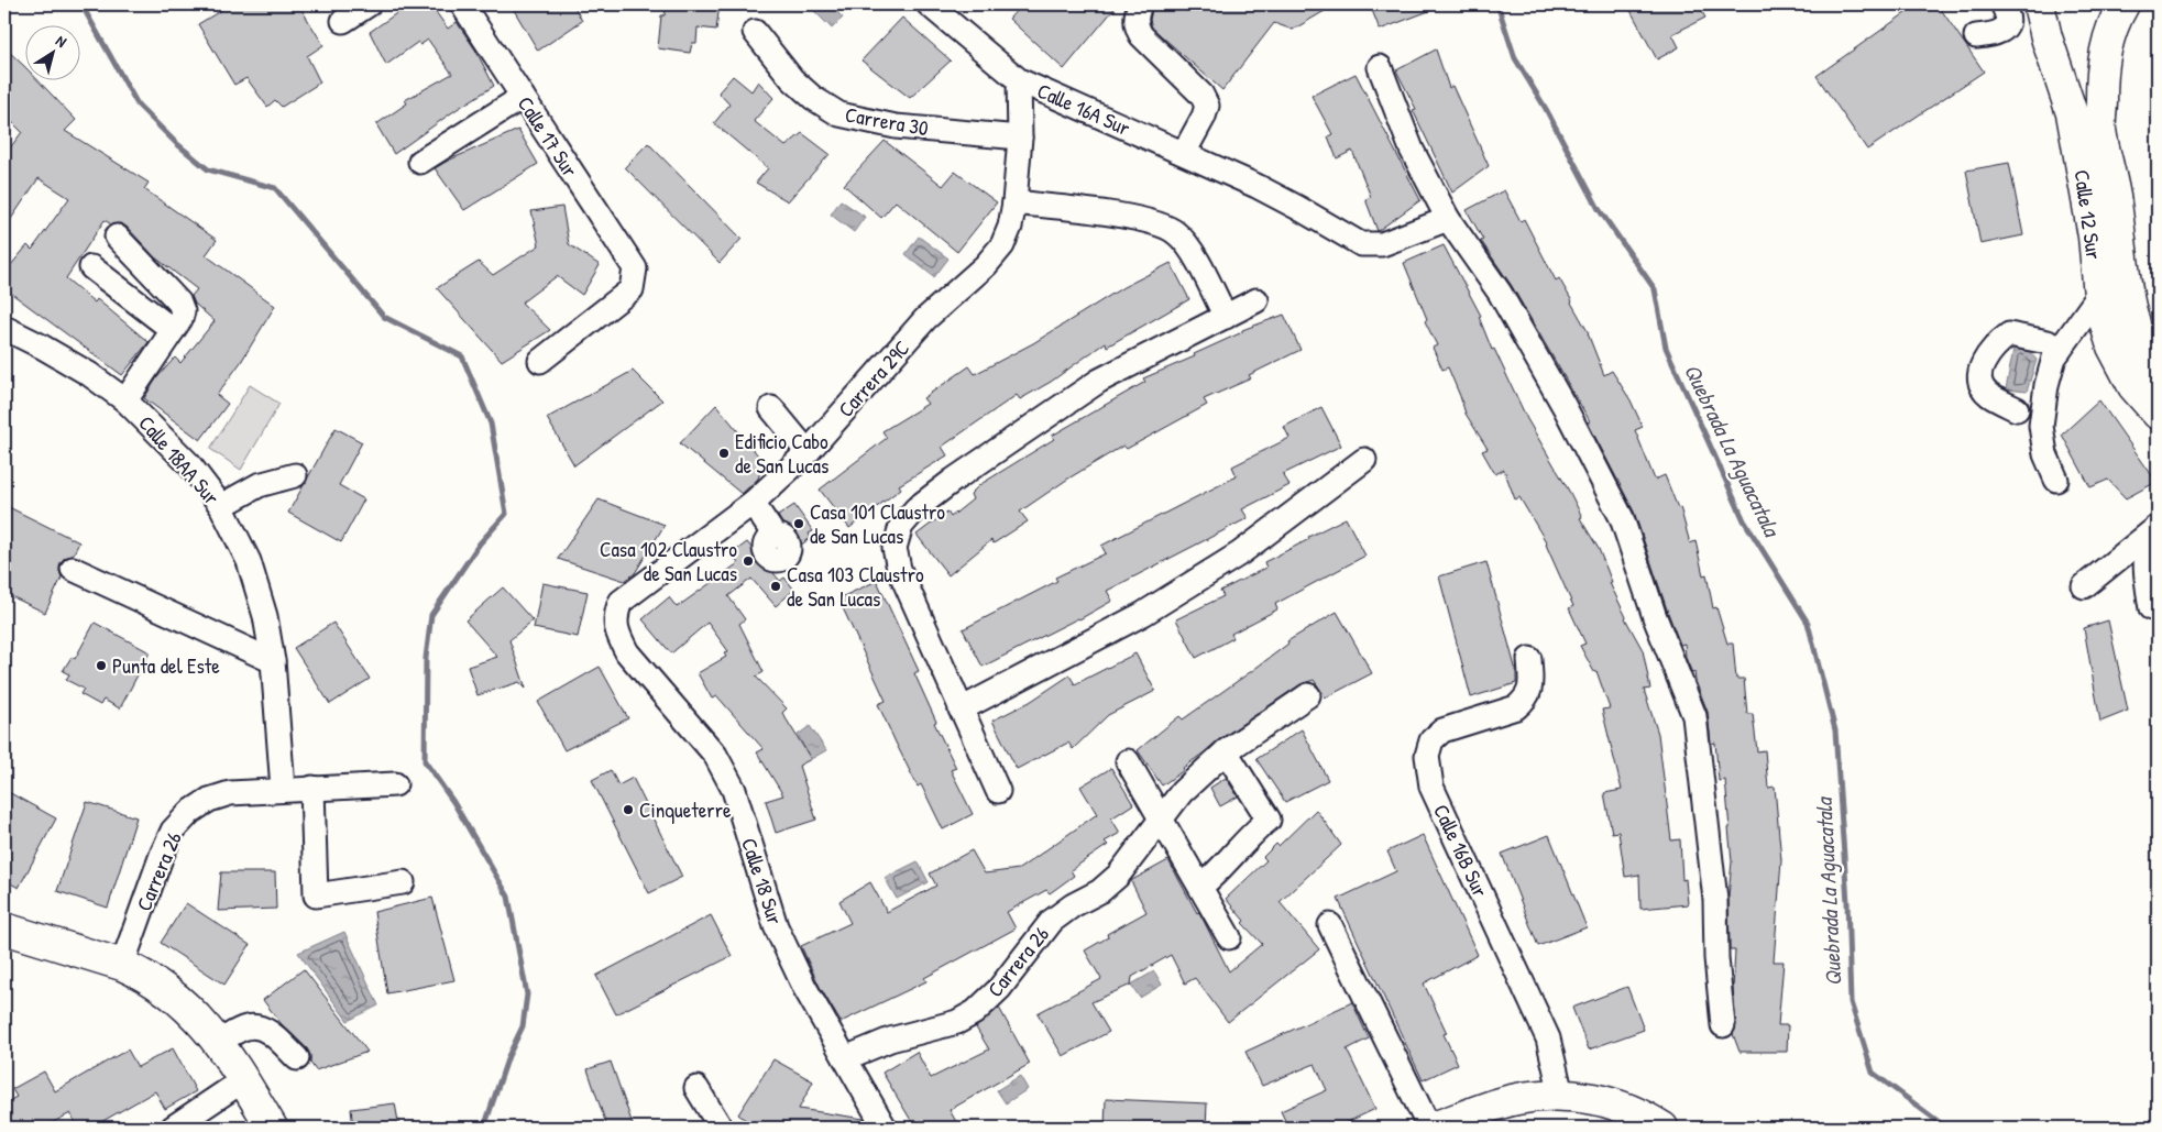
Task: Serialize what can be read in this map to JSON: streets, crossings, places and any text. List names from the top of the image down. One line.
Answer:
{"streets":{"main road":["Calle 12 Sur"],"street":["Calle 16A Sur","Carrera 30","Calle 17 Sur","Carrera 29C","Calle 18AA Sur","Calle 16B Sur","Carrera 26","Calle 18 Sur"]},"crossings":[["Calle 16A Sur","Carrera 29C"],["Carrera 30","Carrera 29C"],["Carrera 29C","Calle 18 Sur"],["Calle 18AA Sur","Carrera 26"],["Carrera 26","Calle 18 Sur"]],"water":["Quebrada La Aguacatala"],"places":["Edificio Cabo de San Lucas","Casa 101 Claustro de San Lucas","Casa 102 Claustro de San Lucas","Casa 103 Claustro de San Lucas","Punta del Este","Cinqueterre"],"north":"top right"}
